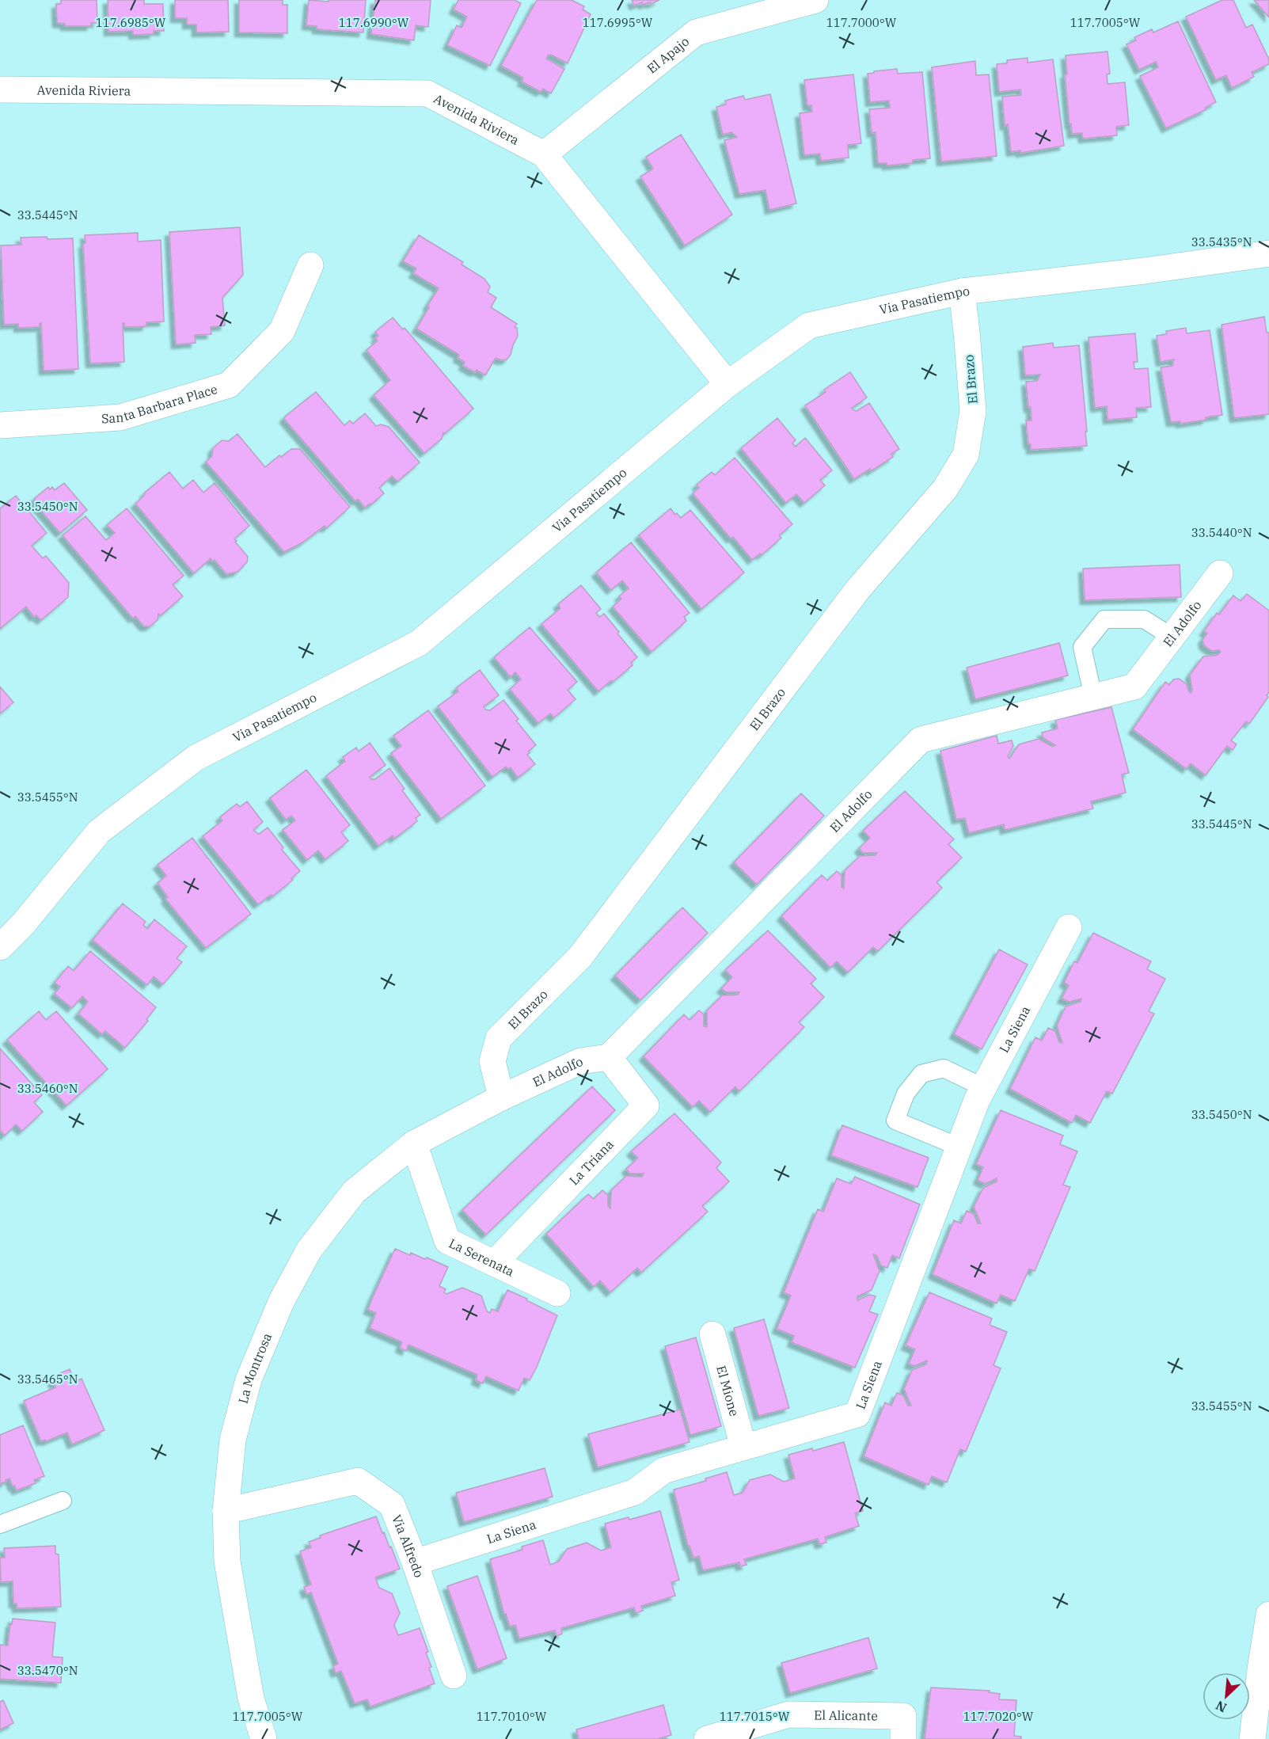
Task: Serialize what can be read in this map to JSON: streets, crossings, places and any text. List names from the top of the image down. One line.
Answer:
{"streets":{"street":["El Apajo","Avenida Riviera","Via Pasatiempo","El Brazo","Santa Barbara Place","El Adolfo","La Siena","La Triana","La Serenata","La Montrosa","El Mione","Via Alfredo","El Alicante"]},"crossings":[["El Apajo","Avenida Riviera"],["Avenida Riviera","Via Pasatiempo"],["Via Pasatiempo","El Brazo"],["El Brazo","El Adolfo"],["El Brazo","La Montrosa"],["El Adolfo","La Triana"],["El Adolfo","La Montrosa"],["La Siena","El Mione"],["La Siena","Via Alfredo"],["La Triana","La Serenata"],["La Serenata","La Montrosa"],["La Montrosa","Via Alfredo"]],"north":"bottom left","coordinates":["117.6985°W","117.6990°W","117.6995°W","117.7000°W","117.7005°W","33.5445°N","33.5435°N","33.5450°N","33.5440°N","33.5455°N","33.5460°N","33.5465°N","33.5470°N","117.7010°W","117.7015°W","117.7020°W"]}
